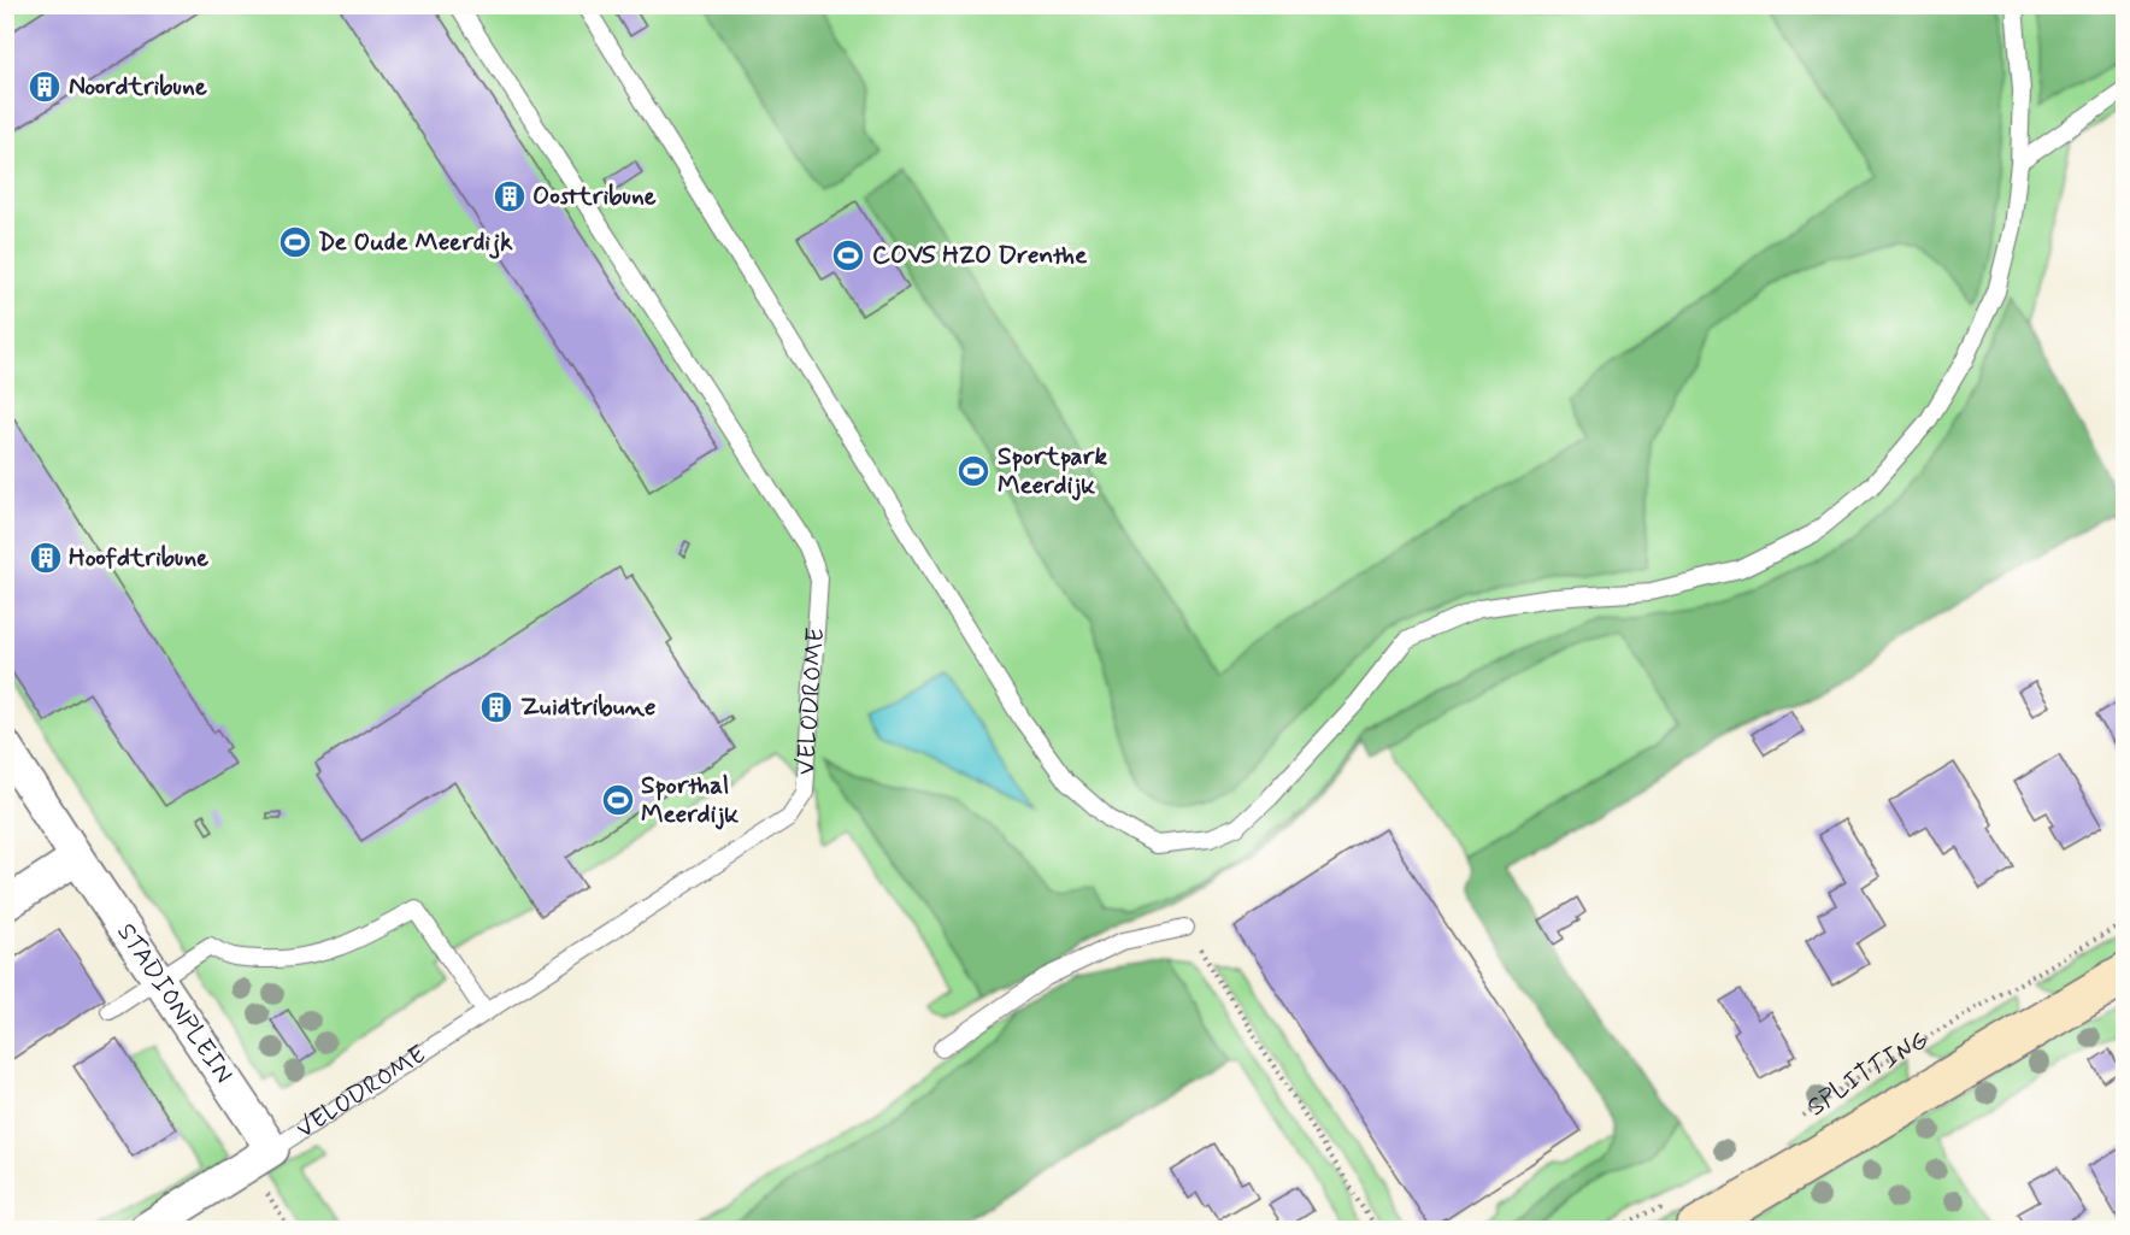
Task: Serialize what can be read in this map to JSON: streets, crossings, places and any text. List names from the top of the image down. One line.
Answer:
{"streets":{"street":["VELODROME","STADIONPLEIN","SPLITTING"]},"crossings":[["VELODROME","STADIONPLEIN"]],"places":{"building":["Noordtribune","Oosttribune","Hoofdtribune","Zuidtribune"],"sports":["De Oude Meerdijk","COVS HZO Drenthe","Sportpark Meerdijk","Sporthal Meerdijk"]}}
